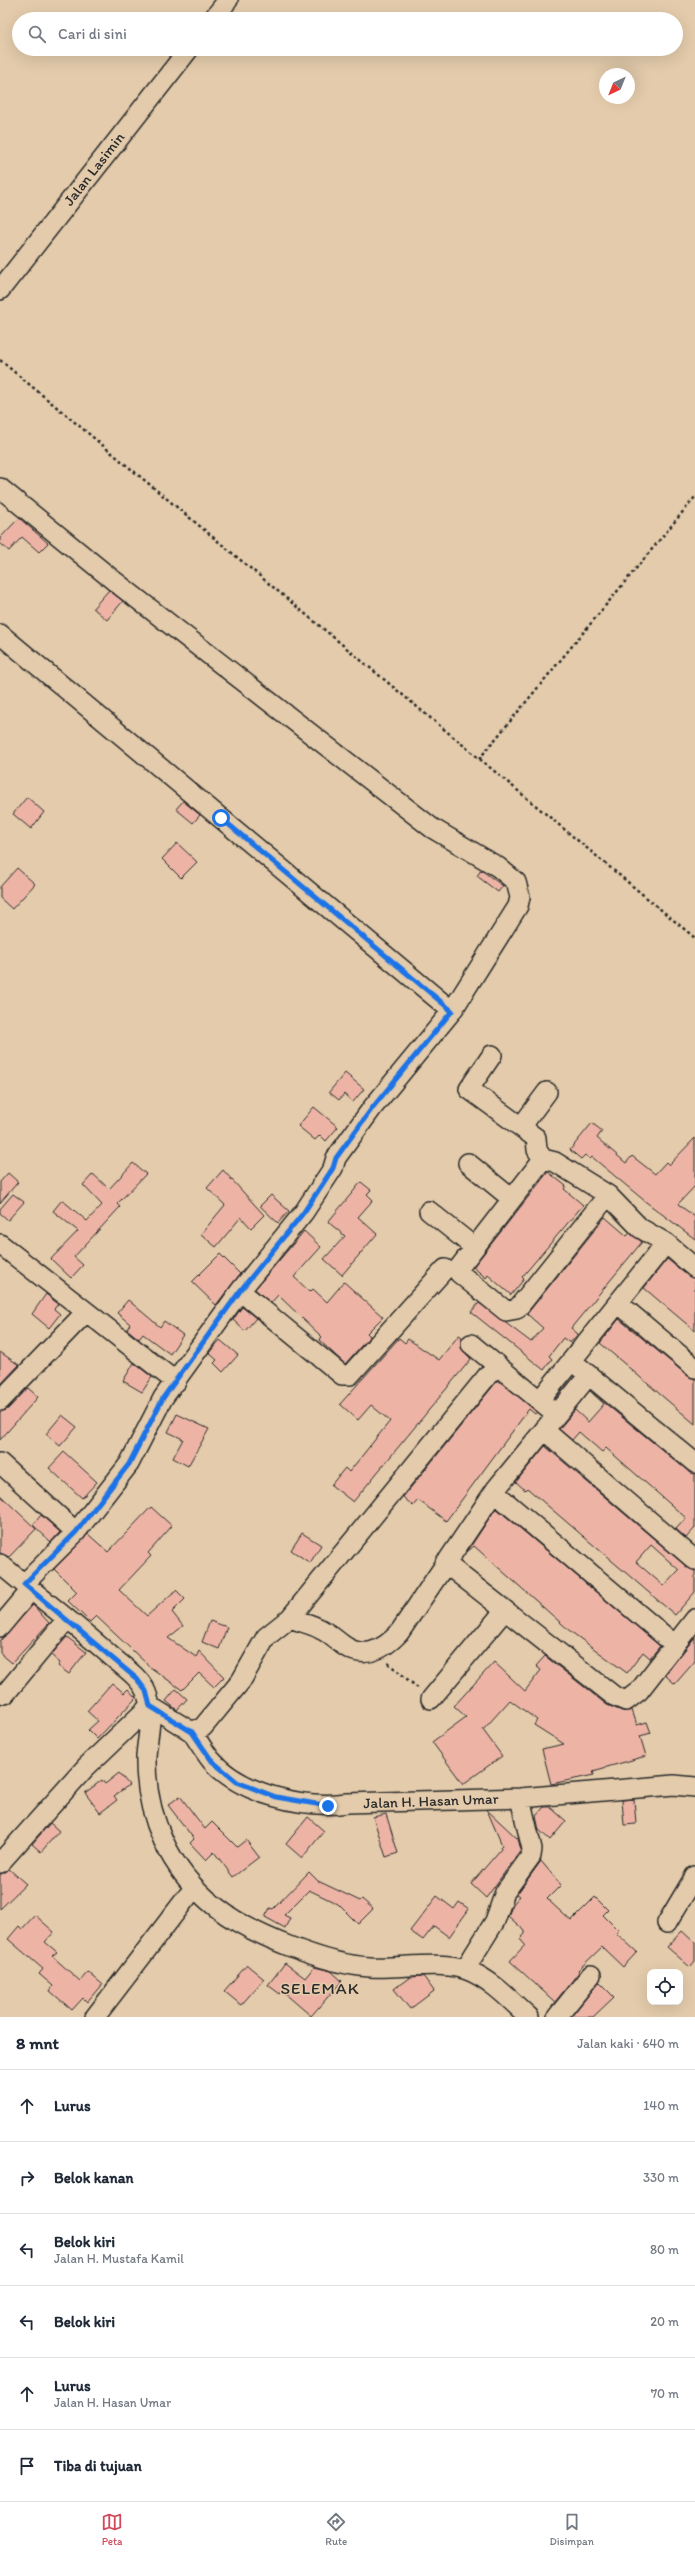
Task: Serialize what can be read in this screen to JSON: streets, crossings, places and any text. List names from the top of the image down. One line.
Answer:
{"streets":{"street":["Jalan Lasimin","Jalan H. Hasan Umar"]},"districts":["SELEMAK"],"north":"bottom left","page":{"search":"Cari di sini","heading":["8 mnt","Jalan kaki · 640 m"],"list":[["Lurus","140 m"],["Belok kanan","330 m"],["Belok kiri","Jalan H. Mustafa Kamil","80 m"],["Belok kiri","20 m"],["Lurus","Jalan H. Hasan Umar","70 m"],"Tiba di tujuan"],"nav":["Peta","Rute","Disimpan"]}}
